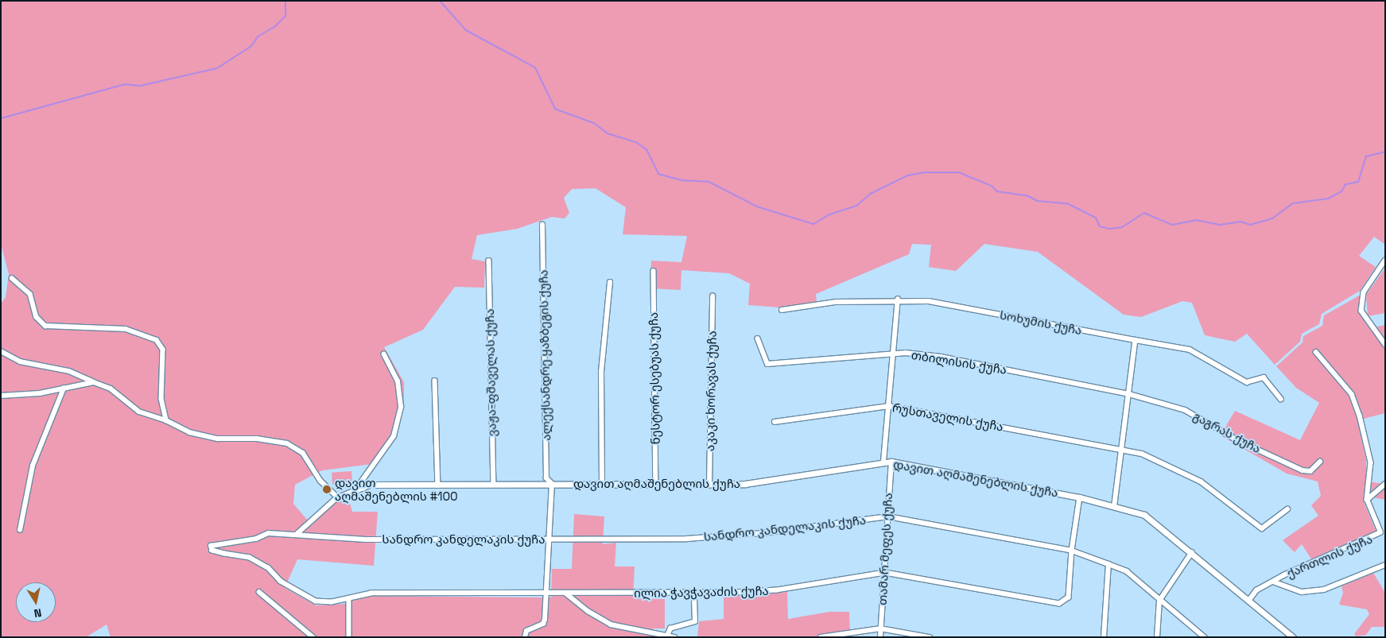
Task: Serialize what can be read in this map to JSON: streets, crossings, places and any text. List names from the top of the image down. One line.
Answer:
{"streets":{"street":["სოხუმის ქუჩა","ალექსანდრე ყაზბეგის ქუჩა","თბილისის ქუჩა","ვაჟა-ფშაველას ქუჩა","ნესტორ ესებუას ქუჩა","აკაკი ხორავას ქუჩა","რუსთაველის ქუჩა","გაგრას ქუჩა","დავით აღმაშენებლის ქუჩა","სანდრო კანდელაკის ქუჩა","თამარ მეფეს ქუჩა","ქართლის ქუჩა","ილია ჭავჭავაძის ქუჩა"]},"crossings":[["ალექსანდრე ყაზბეგის ქუჩა","დავით აღმაშენებლის ქუჩა"],["თბილისის ქუჩა","გაგრას ქუჩა"],["ვაჟა-ფშაველას ქუჩა","დავით აღმაშენებლის ქუჩა"],["ნესტორ ესებუას ქუჩა","დავით აღმაშენებლის ქუჩა"],["აკაკი ხორავას ქუჩა","დავით აღმაშენებლის ქუჩა"],["დავით აღმაშენებლის ქუჩა","სანდრო კანდელაკის ქუჩა"],["დავით აღმაშენებლის ქუჩა","თამარ მეფეს ქუჩა"],["დავით აღმაშენებლის ქუჩა","ქართლის ქუჩა"],["დავით აღმაშენებლის ქუჩა","ილია ჭავჭავაძის ქუჩა"],["სანდრო კანდელაკის ქუჩა","თამარ მეფეს ქუჩა"],["სანდრო კანდელაკის ქუჩა","ილია ჭავჭავაძის ქუჩა"],["თამარ მეფეს ქუჩა","ილია ჭავჭავაძის ქუჩა"]],"places":["დავით აღმაშენებლის #100"],"north":"bottom"}
